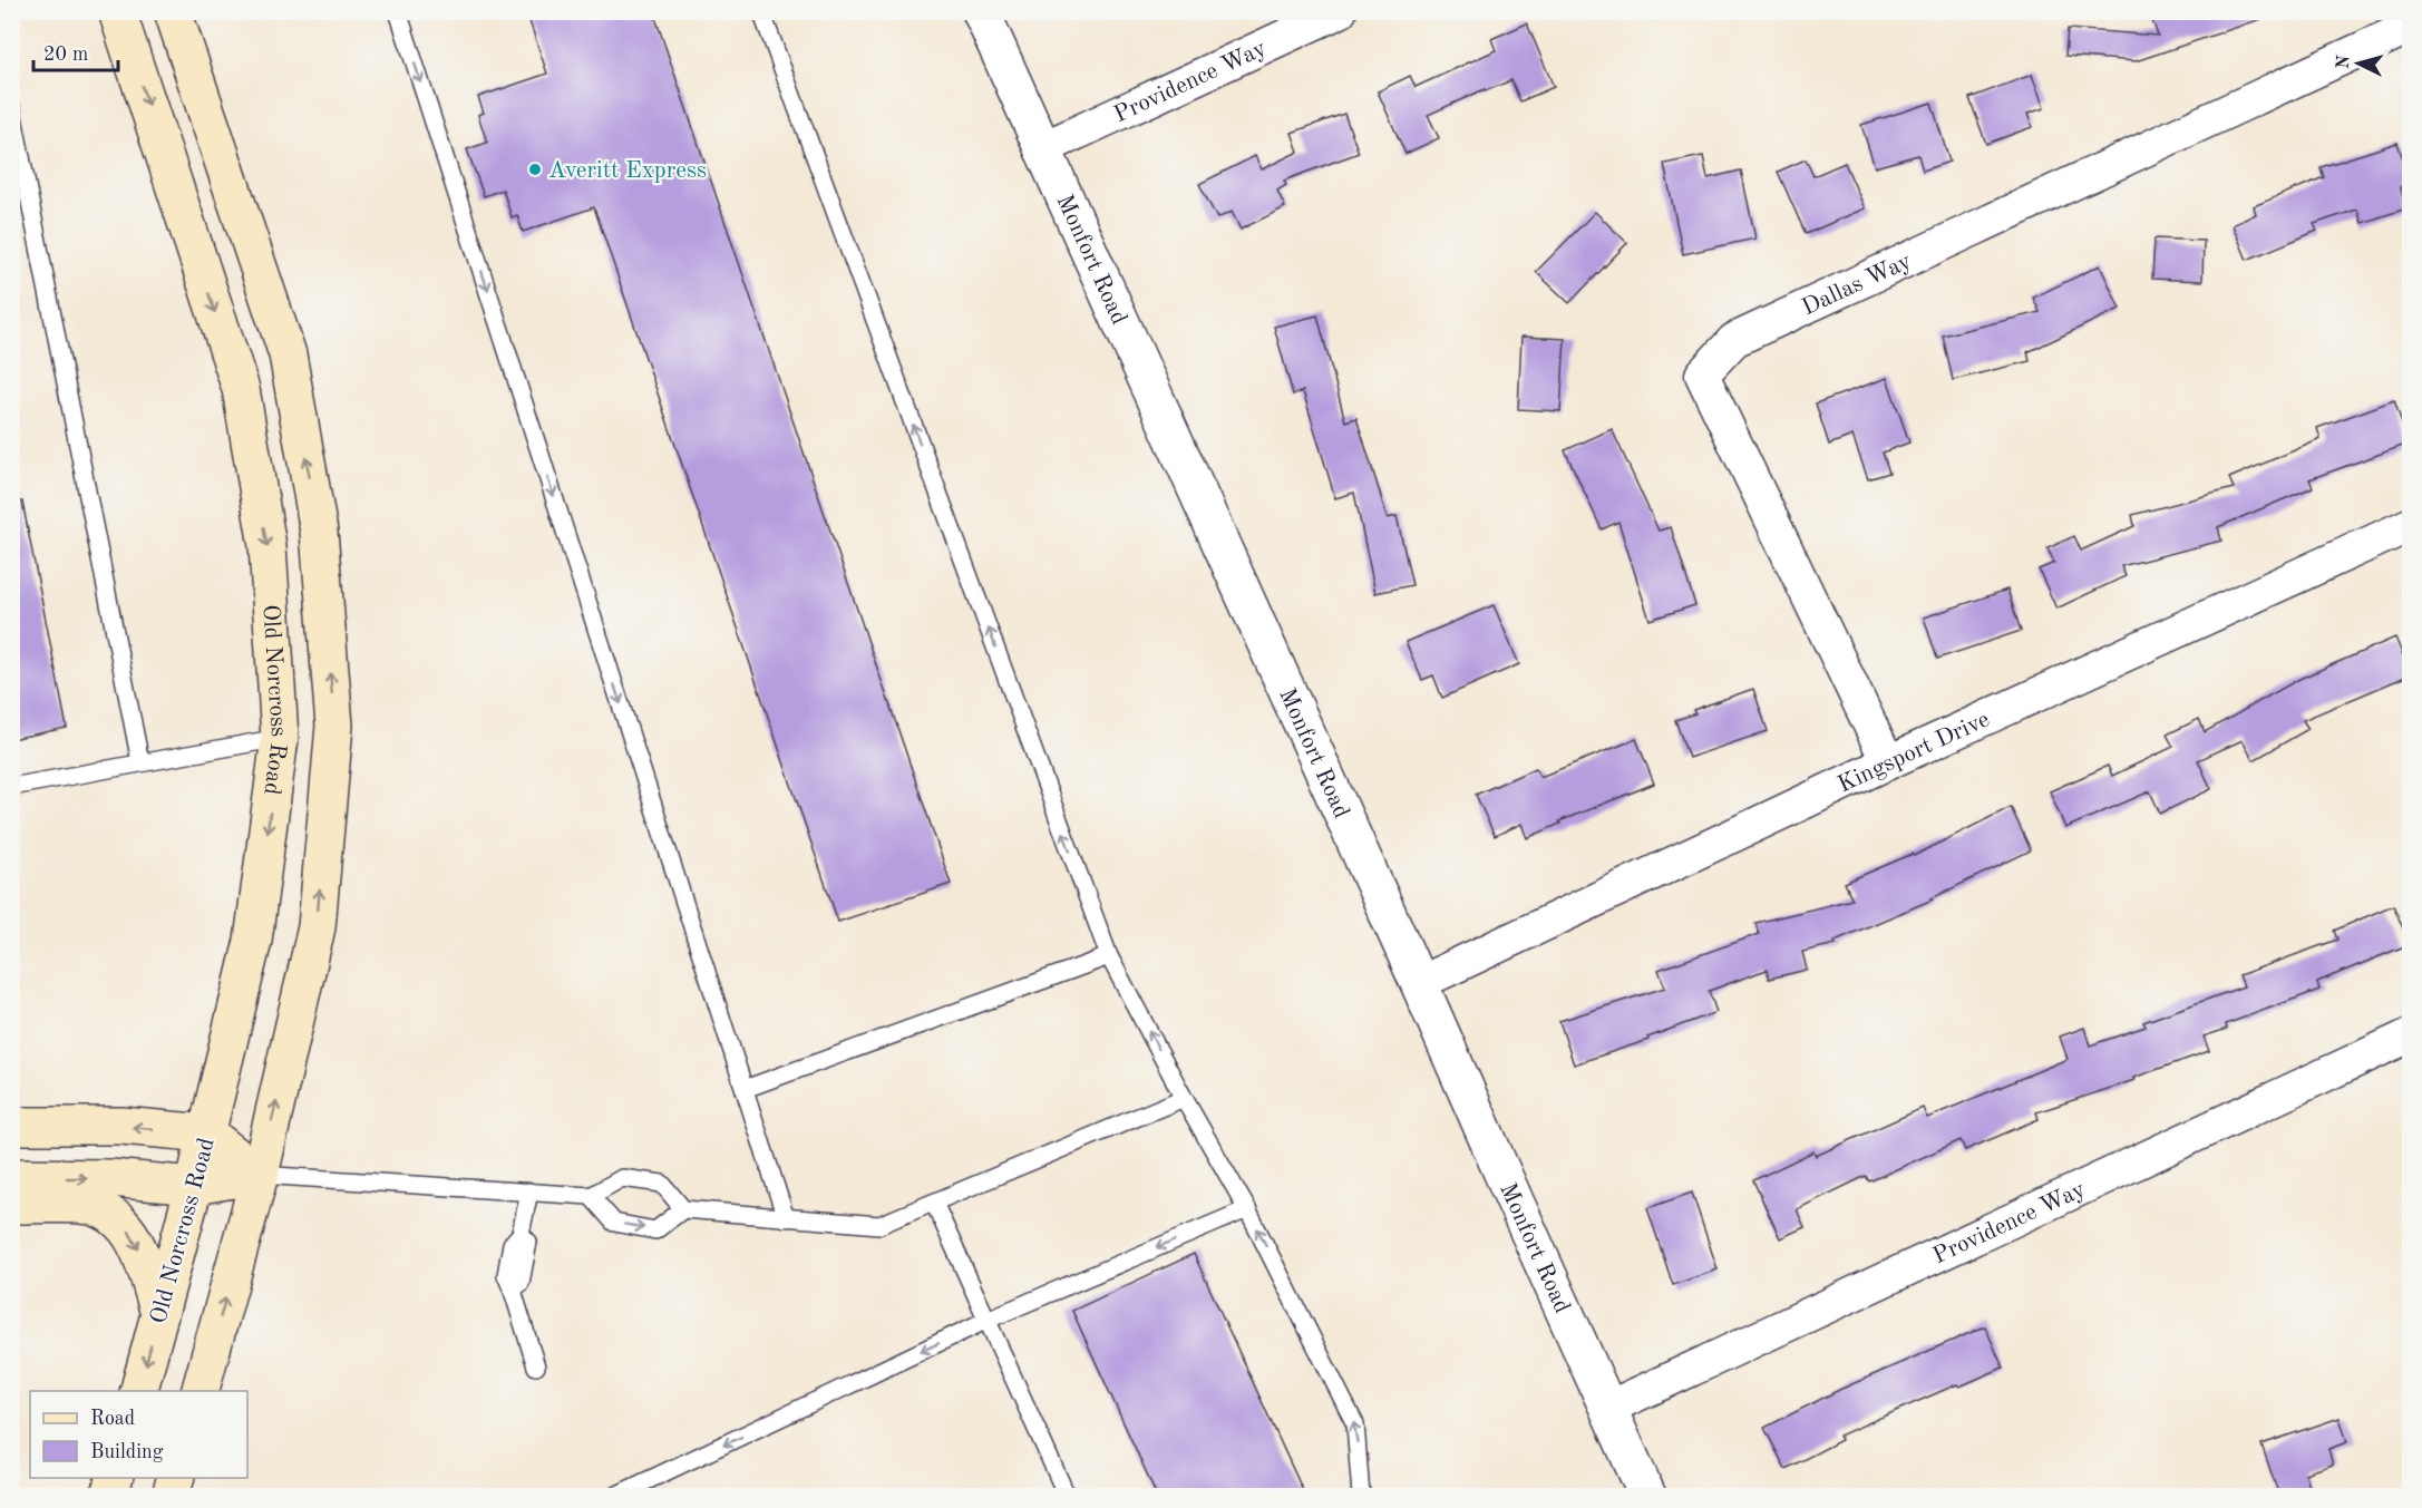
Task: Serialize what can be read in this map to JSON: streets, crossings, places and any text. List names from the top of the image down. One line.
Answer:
{"streets":{"main road":["Old Norcross Road"],"street":["Providence Way","Monfort Road","Dallas Way","Kingsport Drive"]},"crossings":[["Providence Way","Monfort Road"],["Monfort Road","Kingsport Drive"],["Dallas Way","Kingsport Drive"]],"places":["Averitt Express"],"legend":["Road","Building"],"scale_bar":"20 m","north":"left"}
